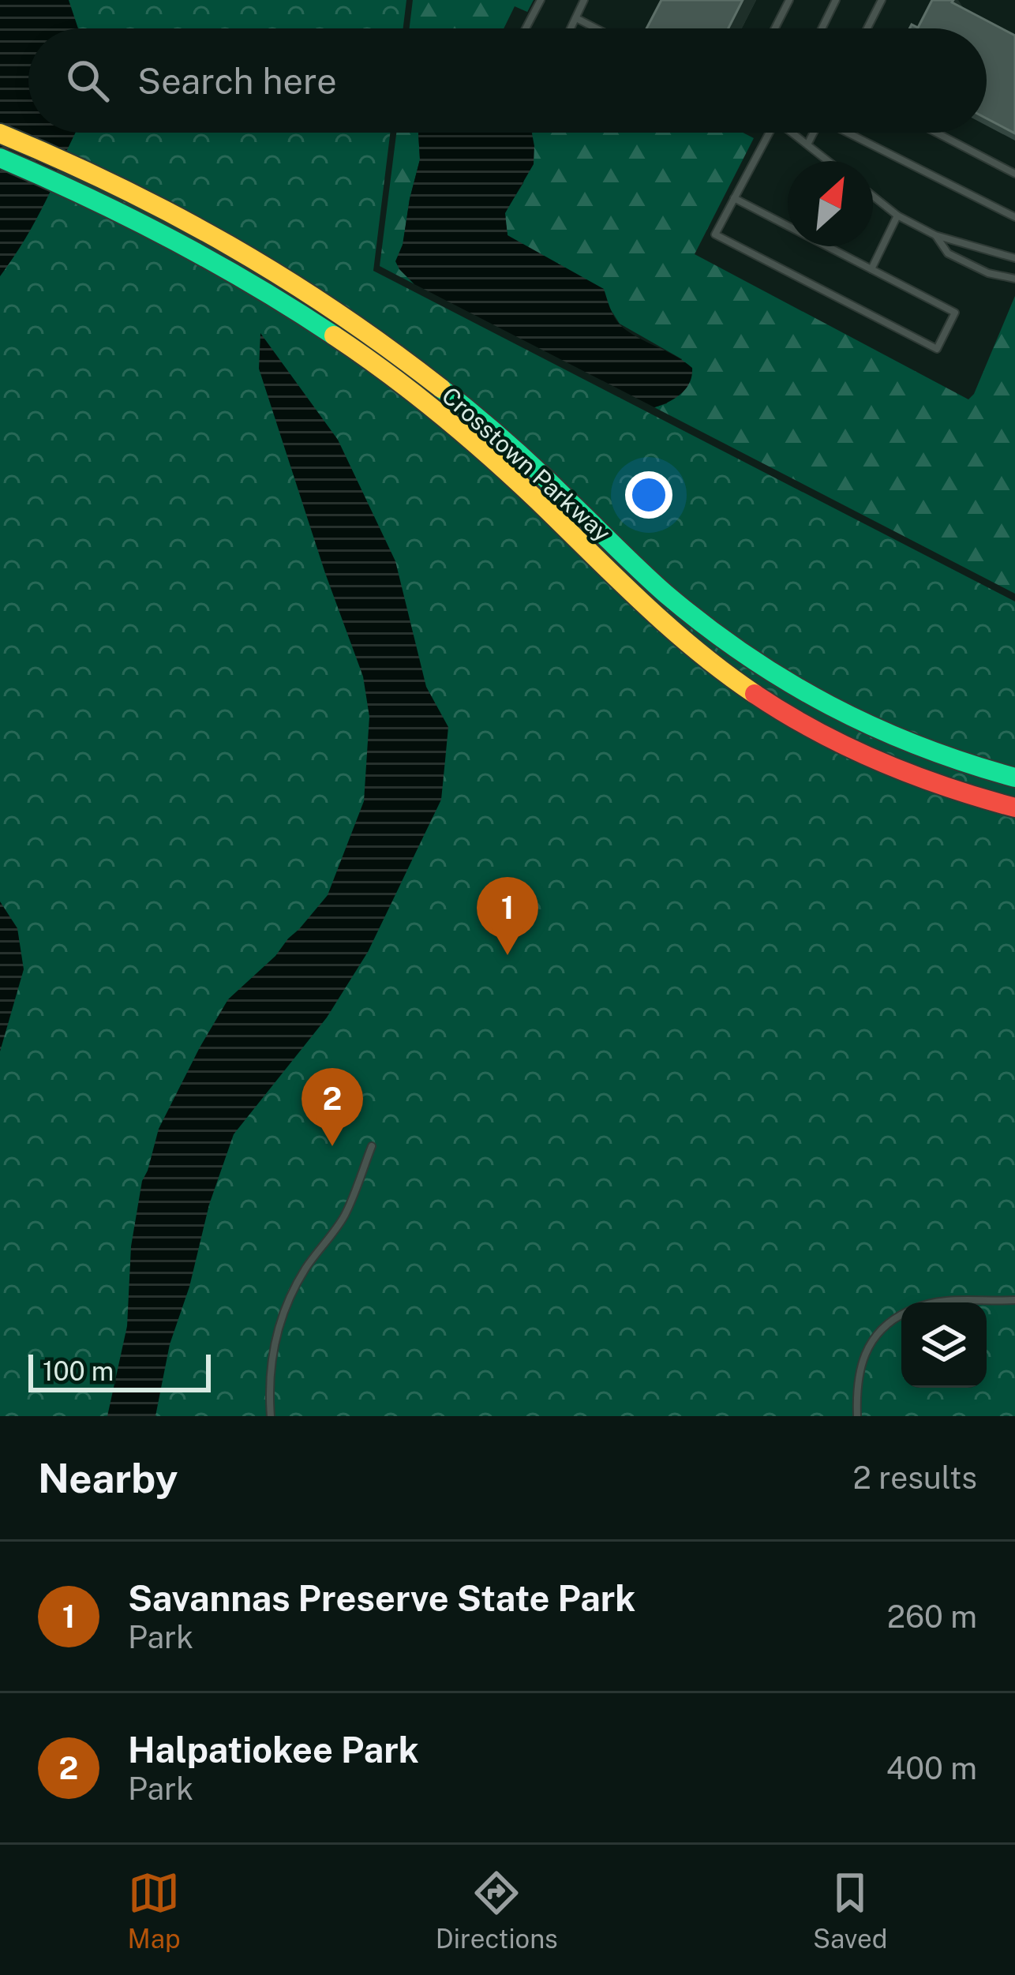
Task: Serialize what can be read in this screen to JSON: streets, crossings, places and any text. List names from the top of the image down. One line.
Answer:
{"streets":{"main road":["Crosstown Parkway"]},"scale_bar":"100 m","north":"top right","page":{"search":"Search here","pins":["1","2"],"scale":"100 m","heading":["Nearby","2 results"],"list":[{"mark":"1","name":"Savannas Preserve State Park","note":"Park","value":"260 m"},{"mark":"2","name":"Halpatiokee Park","note":"Park","value":"400 m"}],"nav":["Map","Directions","Saved"]}}
